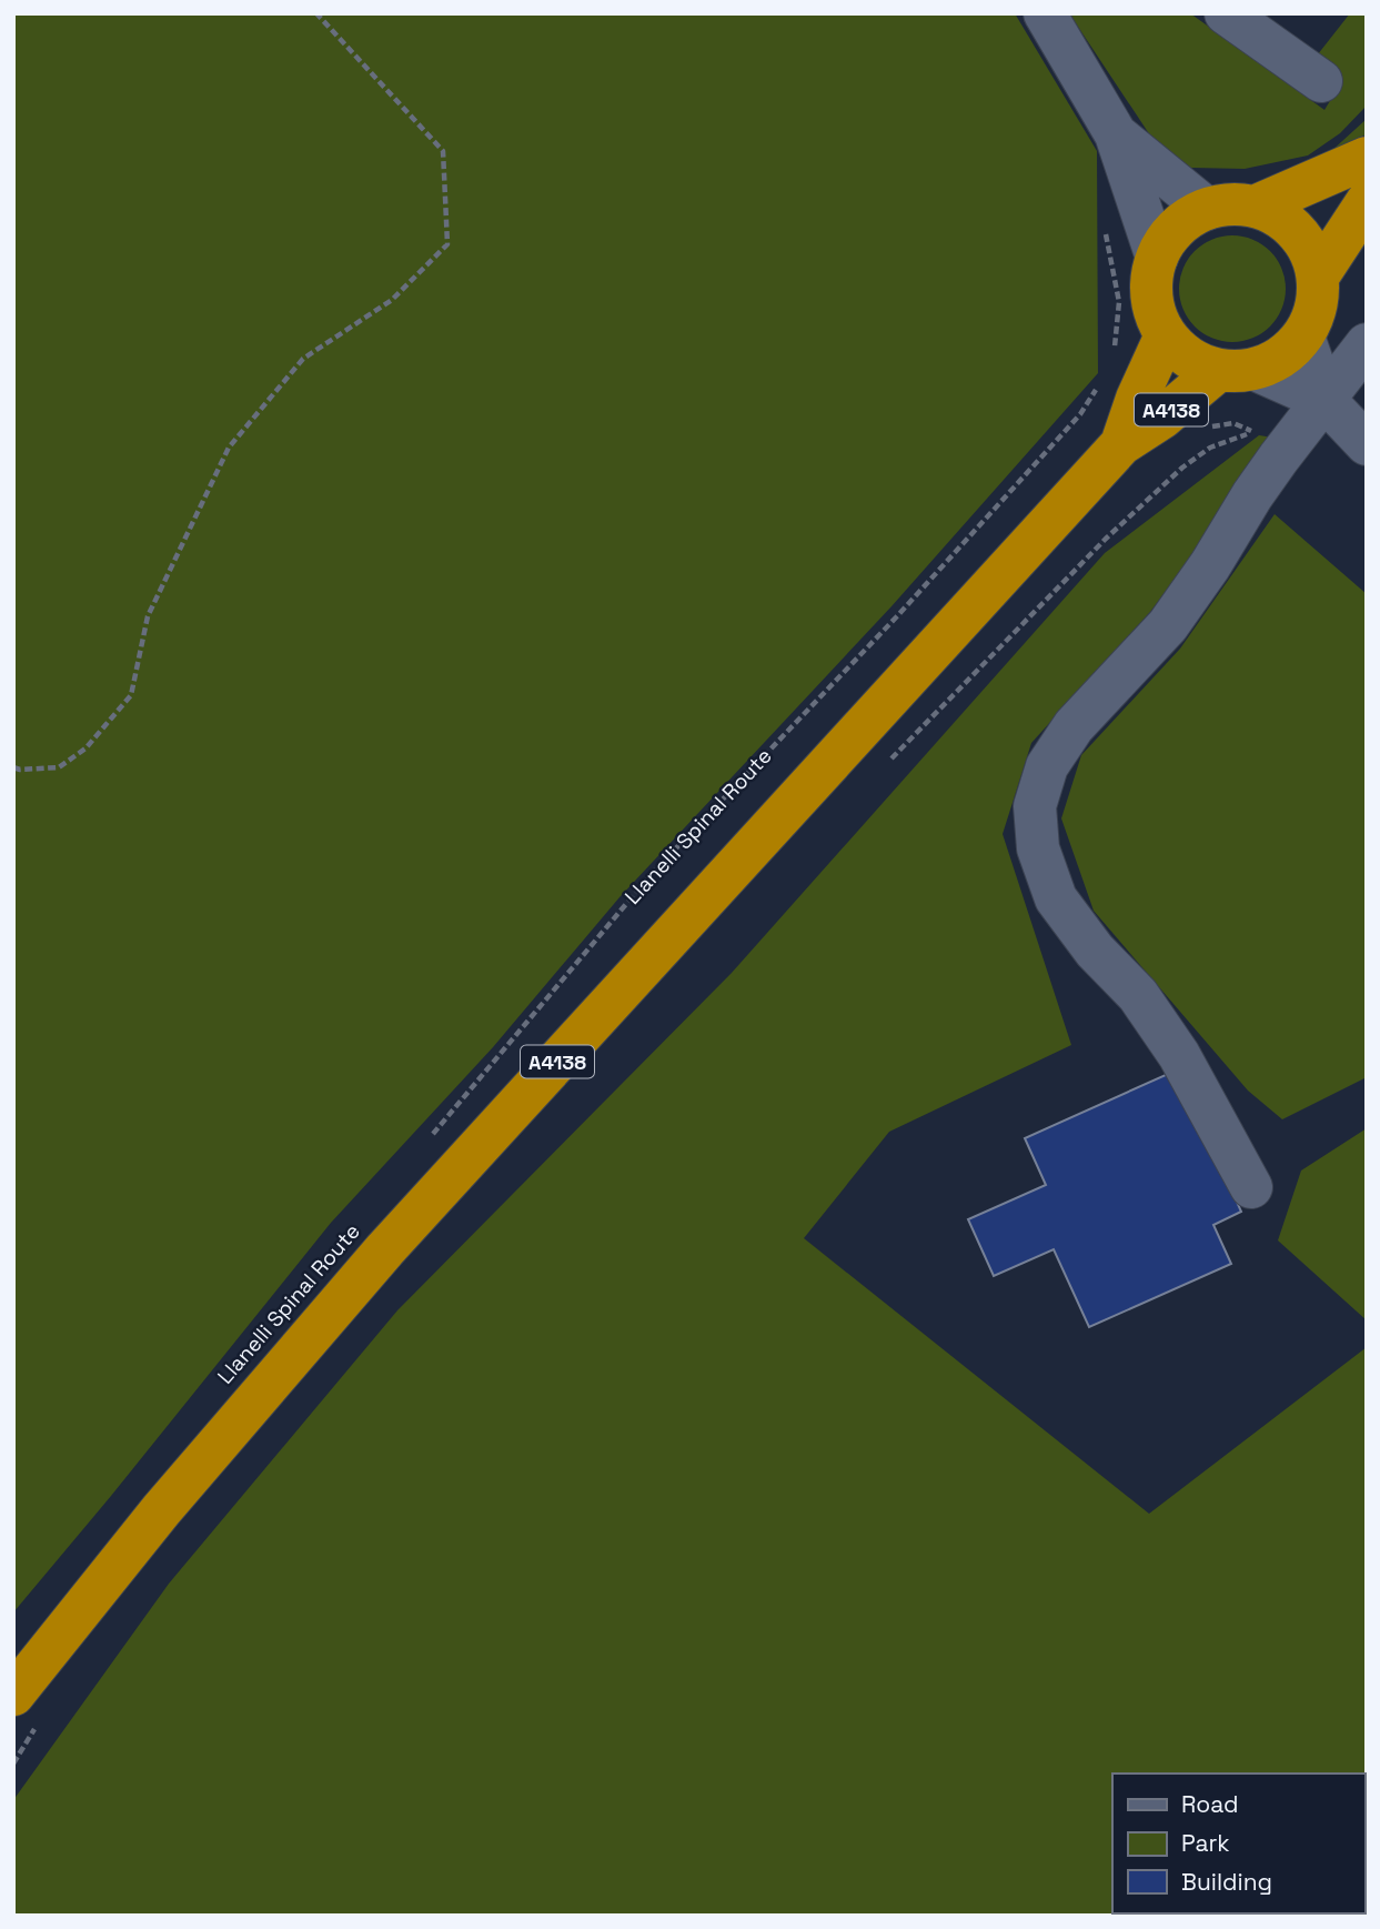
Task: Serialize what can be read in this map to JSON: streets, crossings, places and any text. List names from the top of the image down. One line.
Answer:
{"streets":{"highway":["A4138"],"path":["Llanelli Spinal Route"]},"legend":["Road","Park","Building"]}
